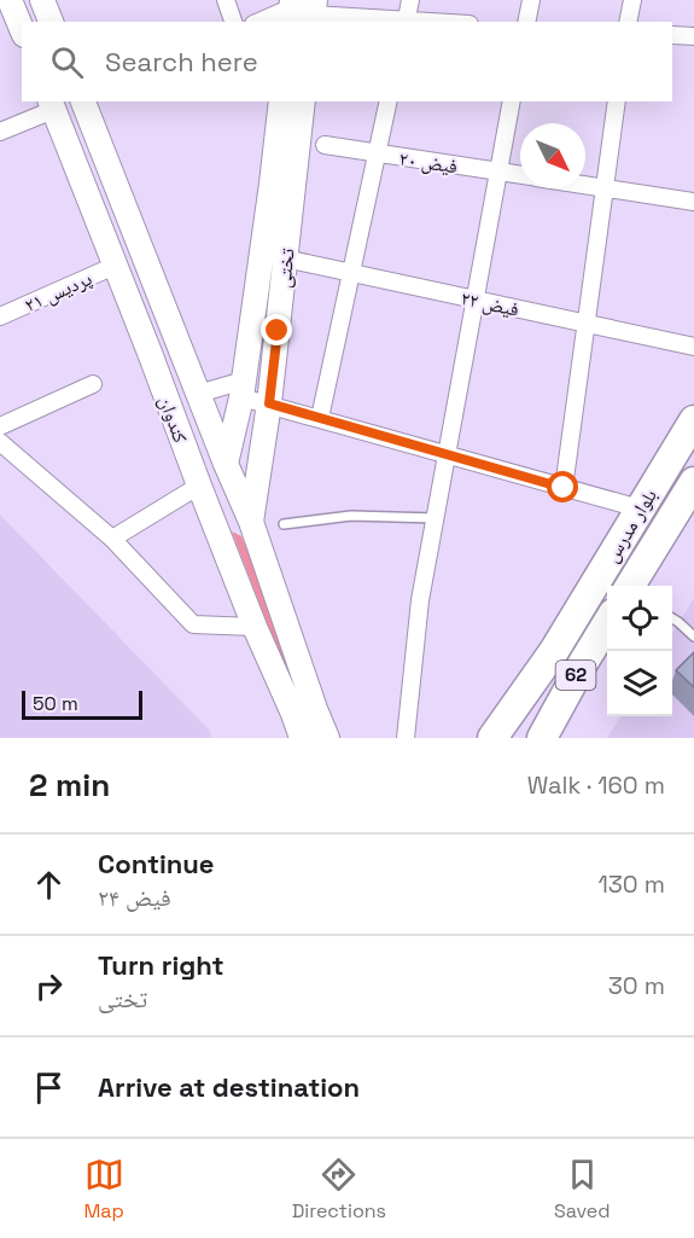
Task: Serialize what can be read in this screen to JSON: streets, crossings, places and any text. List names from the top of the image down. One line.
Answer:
{"streets":{"highway":["بلوار مدرس","62"],"main road":["تختی","کندوان"],"street":["فیض ۲۰","پردیس ۲۱","فیض ۲۲"]},"crossings":[["تختی","فیض ۲۲"],["تختی","کندوان"],["پردیس ۲۱","کندوان"]],"scale_bar":"50 m","north":"bottom right","page":{"search":"Search here","scale":"50 m","heading":["2 min","Walk · 160 m"],"list":[["Continue","فیض ۲۴","130 m"],["Turn right","تختی","30 m"],"Arrive at destination"],"nav":["Map","Directions","Saved"]}}
